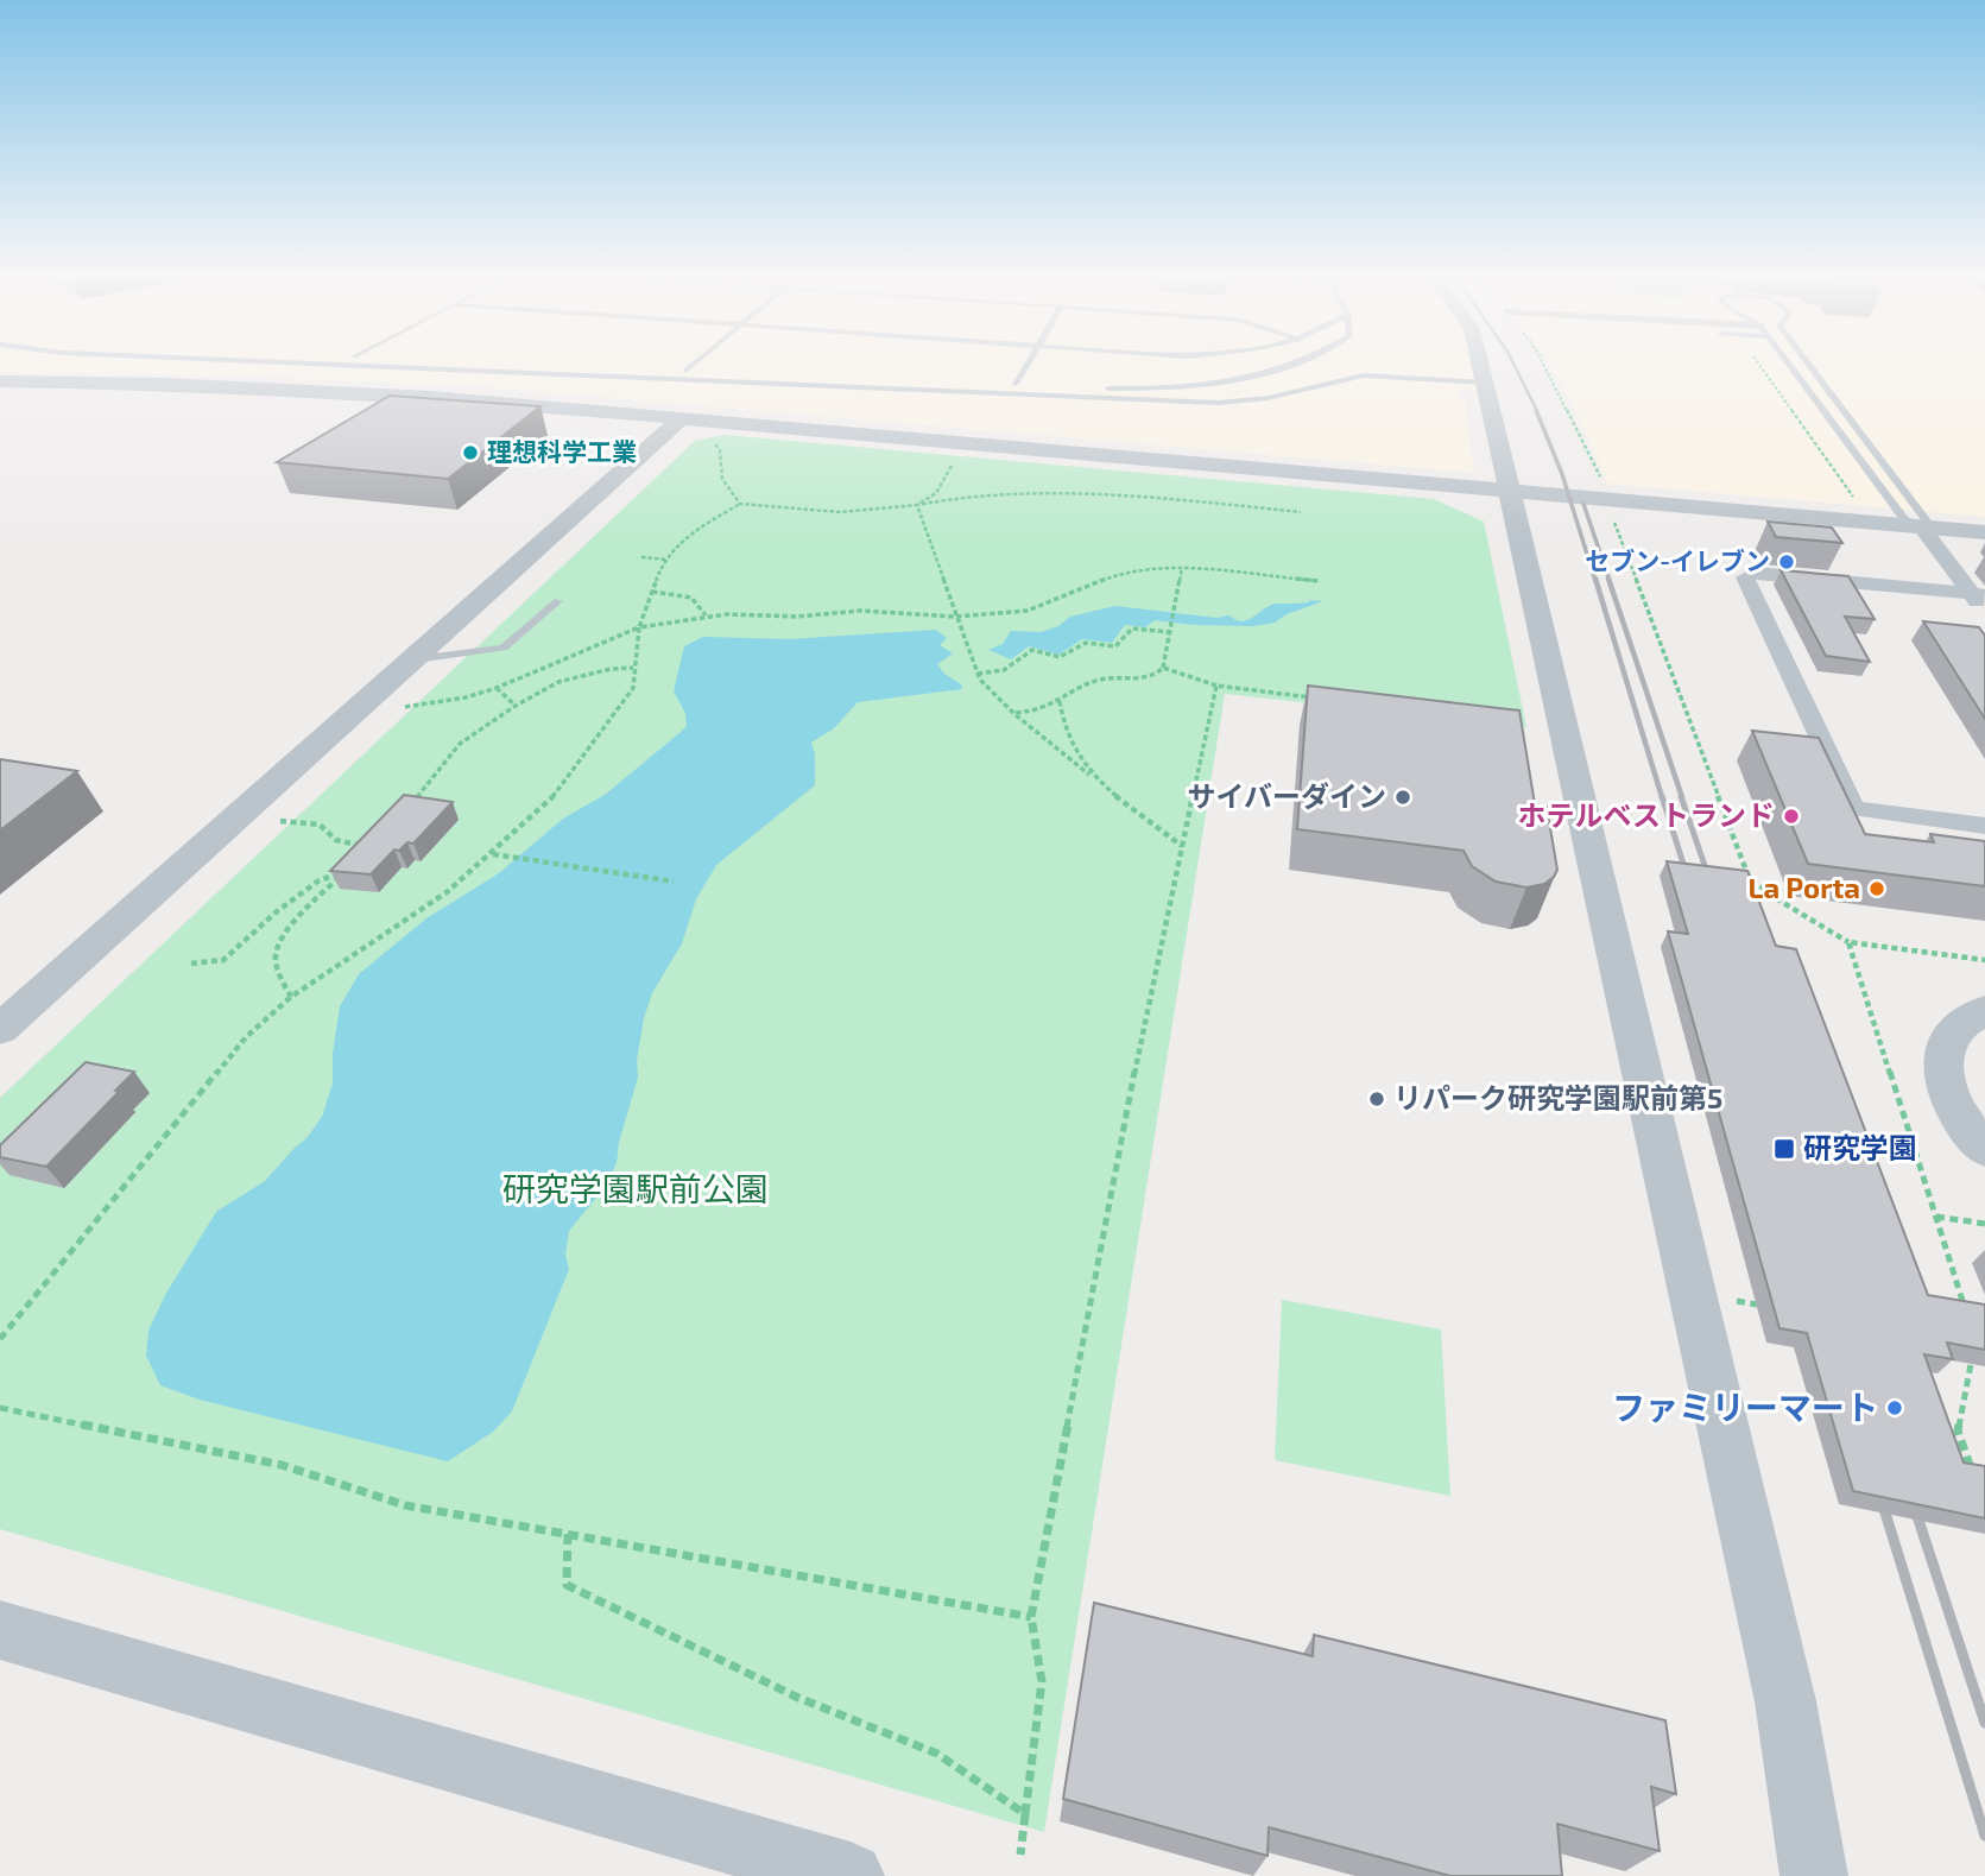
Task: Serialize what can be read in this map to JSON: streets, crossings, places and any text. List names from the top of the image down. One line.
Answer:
{"parks":["研究学園駅前公園"],"places":{"other":["理想科学工業","セブン-イレブン","サイバーダイン","ホテルベストランド","La Porta","リパーク研究学園駅前第5","ファミリーマート"],"transit":["研究学園"]}}
